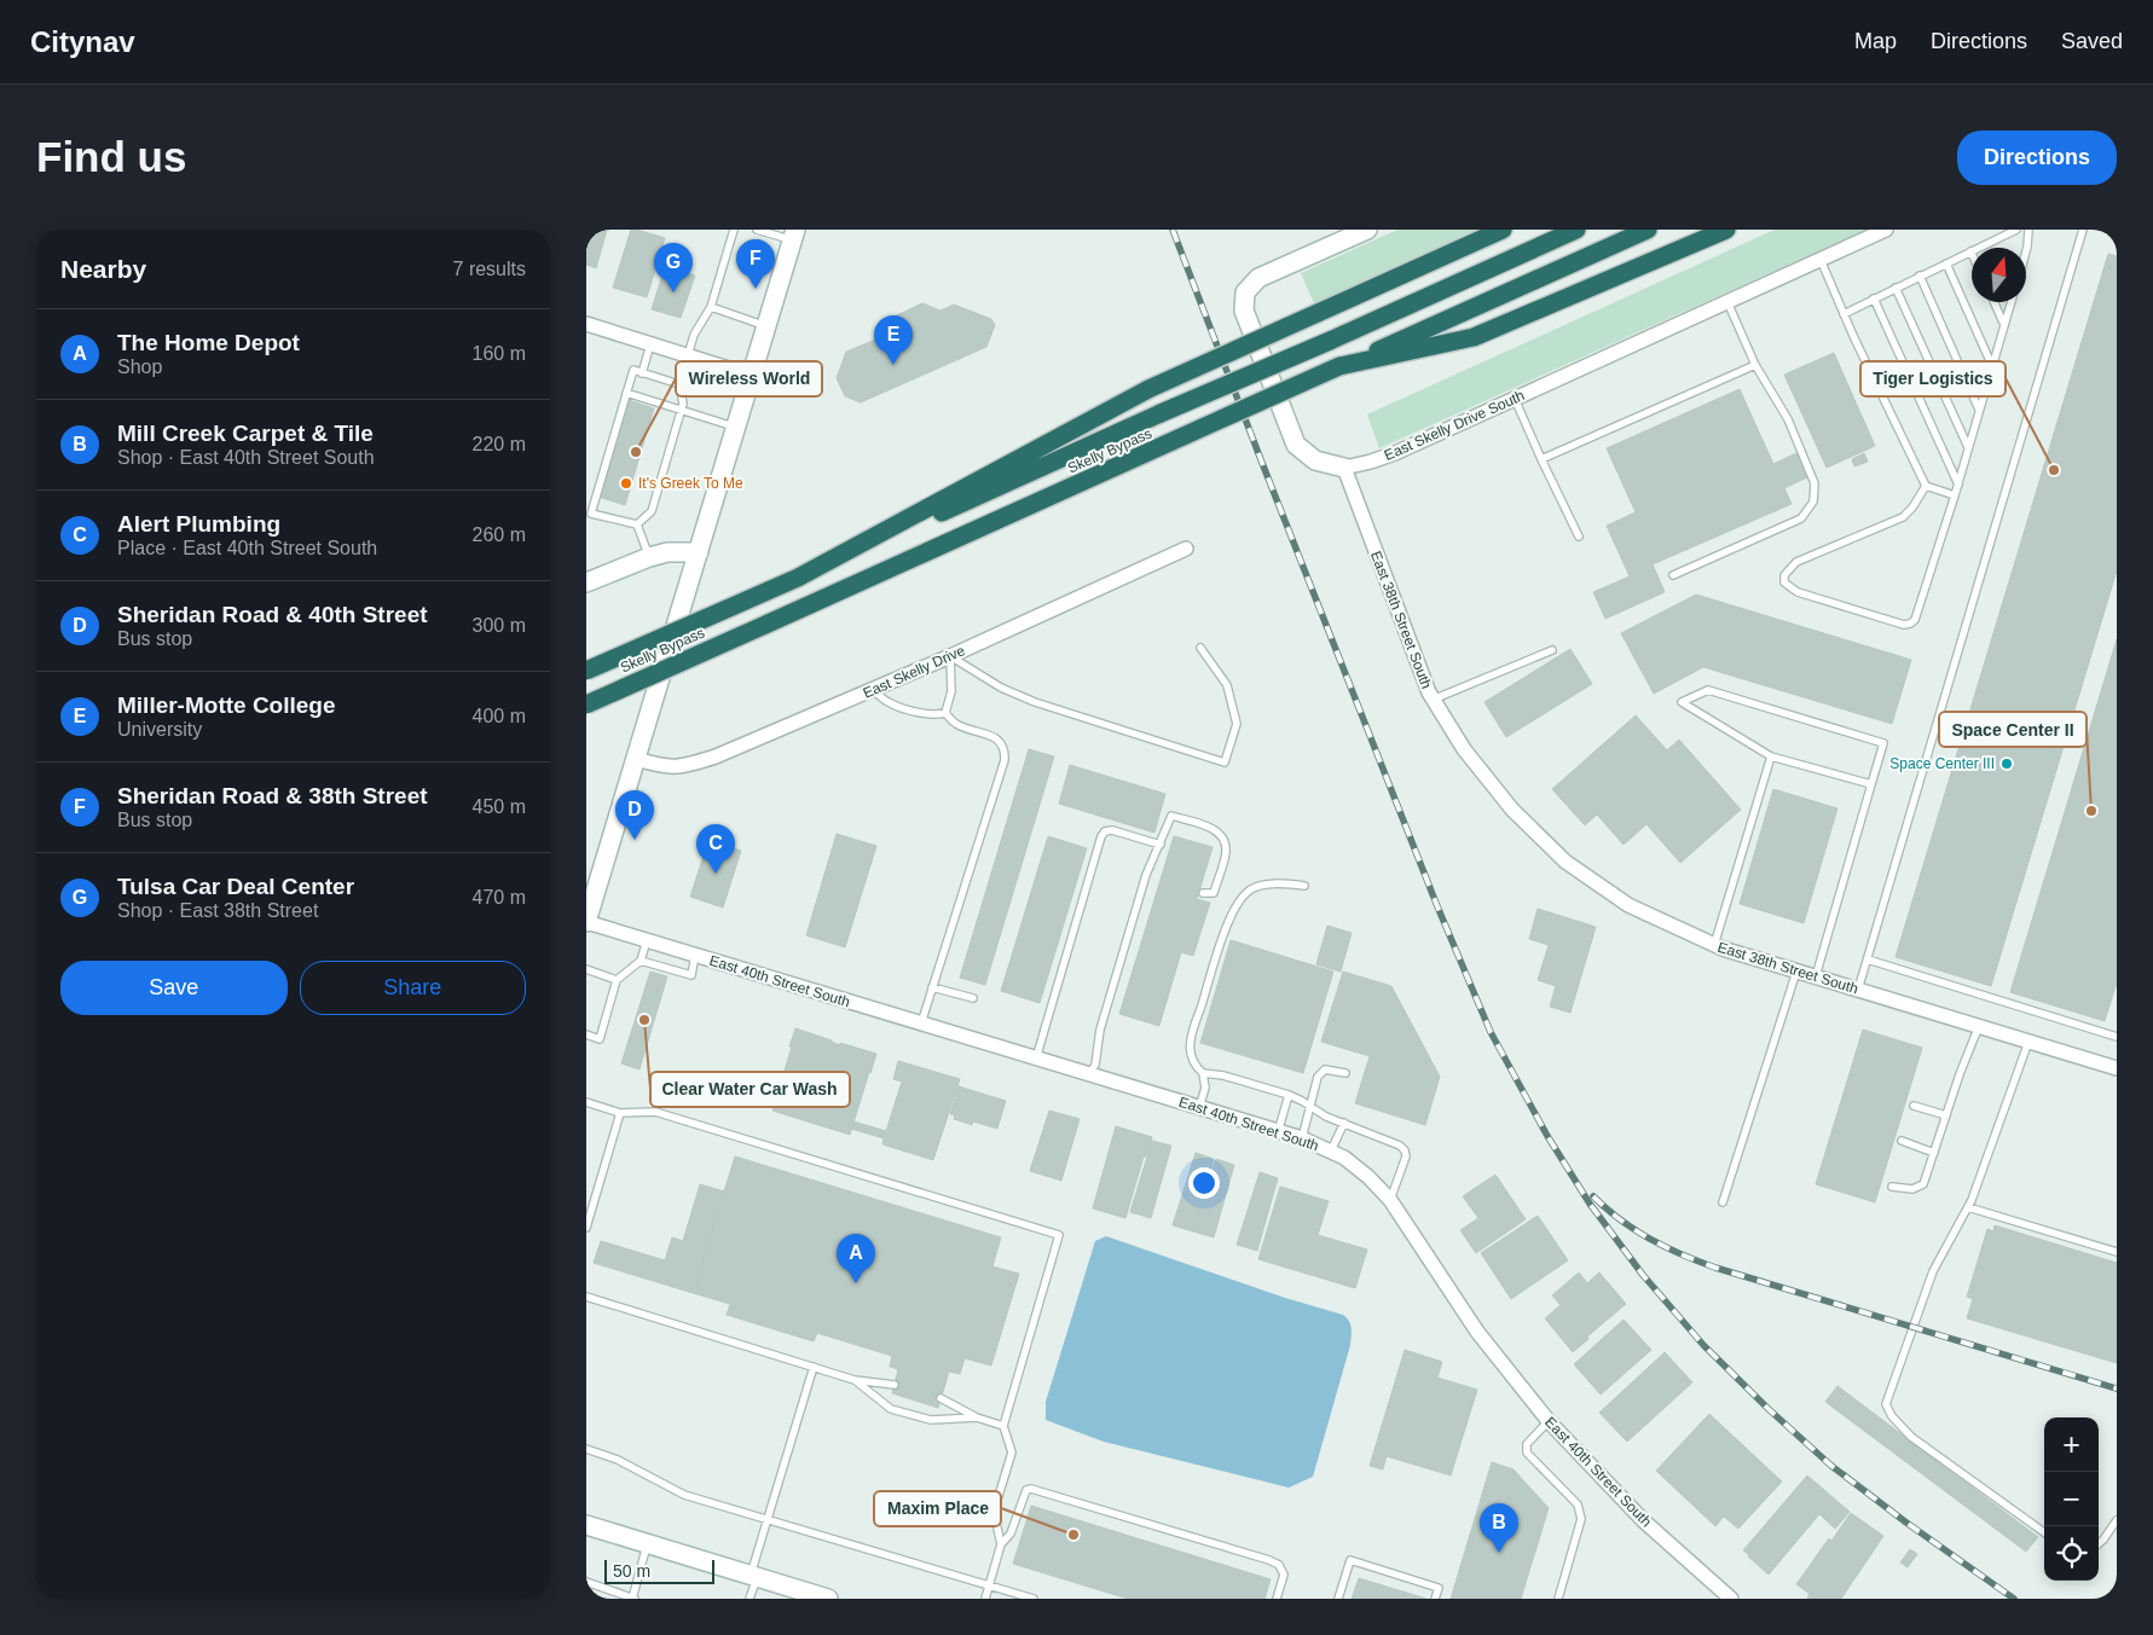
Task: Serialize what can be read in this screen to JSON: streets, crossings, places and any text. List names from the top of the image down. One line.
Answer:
{"streets":{"highway":["Skelly Bypass"],"main road":["East Skelly Drive South"],"street":["East 38th Street South","East Skelly Drive","East 40th Street South"]},"crossings":[["East Skelly Drive South","East 38th Street South"]],"places":["Wireless World","Tiger Logistics","It's Greek To Me","Space Center III","Space Center II","Clear Water Car Wash","Maxim Place"],"scale_bar":"50 m","north":"top","page":{"header":"Citynav","nav":["Map","Directions","Saved"],"buttons":["Directions",["Save","Share"]],"title":"Find us","heading":["Nearby","7 results"],"pins":["F","G","E","D","C","A","B"],"list":[{"mark":"A","name":"The Home Depot","note":"Shop","value":"160 m"},{"mark":"B","name":"Mill Creek Carpet & Tile","note":"Shop · East 40th Street South","value":"220 m"},{"mark":"C","name":"Alert Plumbing","note":"Place · East 40th Street South","value":"260 m"},{"mark":"D","name":"Sheridan Road & 40th Street","note":"Bus stop","value":"300 m"},{"mark":"E","name":"Miller-Motte College","note":"University","value":"400 m"},{"mark":"F","name":"Sheridan Road & 38th Street","note":"Bus stop","value":"450 m"},{"mark":"G","name":"Tulsa Car Deal Center","note":"Shop · East 38th Street","value":"470 m"}],"map_buttons":["+","−"],"scale":"50 m"}}
